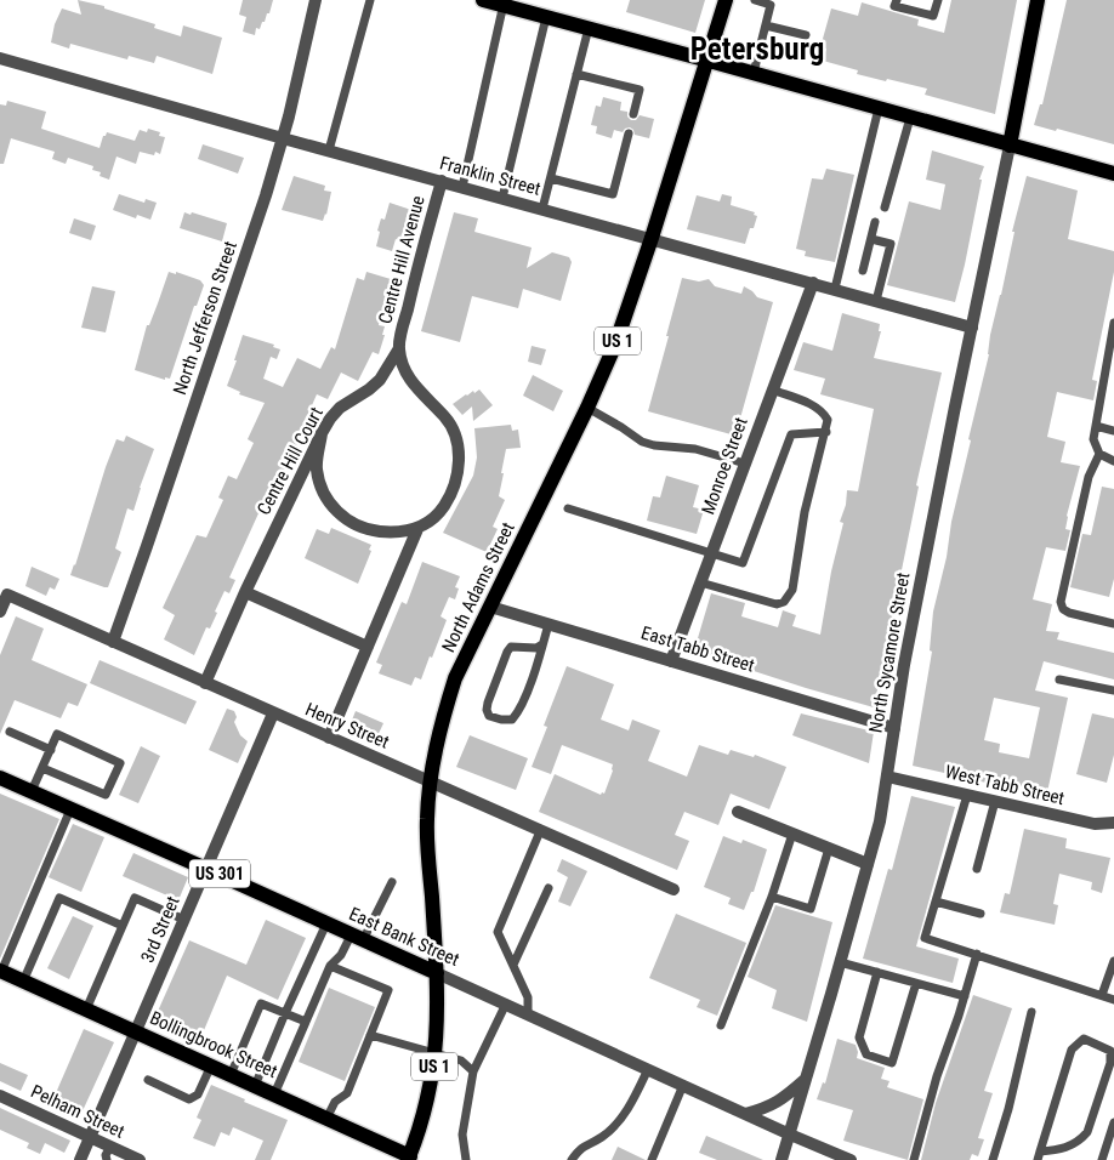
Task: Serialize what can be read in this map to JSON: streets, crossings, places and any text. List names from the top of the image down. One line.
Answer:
{"streets":{"main road":["US 1","North Adams Street","US 301","East Bank Street","Bollingbrook Street"],"street":["Franklin Street","Centre Hill Avenue","North Jefferson Street","Centre Hill Court","Monroe Street","East Tabb Street","North Sycamore Street","Henry Street","West Tabb Street","3rd Street","Pelham Street"]},"crossings":[["Franklin Street","Centre Hill Avenue"],["Franklin Street","North Jefferson Street"],["Franklin Street","Monroe Street"],["Franklin Street","North Adams Street"],["Franklin Street","North Sycamore Street"],["Centre Hill Avenue","Centre Hill Court"],["North Jefferson Street","Henry Street"],["US 1","North Adams Street"],["Centre Hill Court","Henry Street"],["Monroe Street","East Tabb Street"],["North Adams Street","East Tabb Street"],["North Adams Street","Henry Street"],["North Adams Street","East Bank Street"],["North Adams Street","Bollingbrook Street"],["East Tabb Street","North Sycamore Street"],["North Sycamore Street","West Tabb Street"],["North Sycamore Street","East Bank Street"],["Henry Street","3rd Street"],["3rd Street","East Bank Street"],["3rd Street","Bollingbrook Street"],["3rd Street","Pelham Street"]],"districts":["Petersburg"]}
